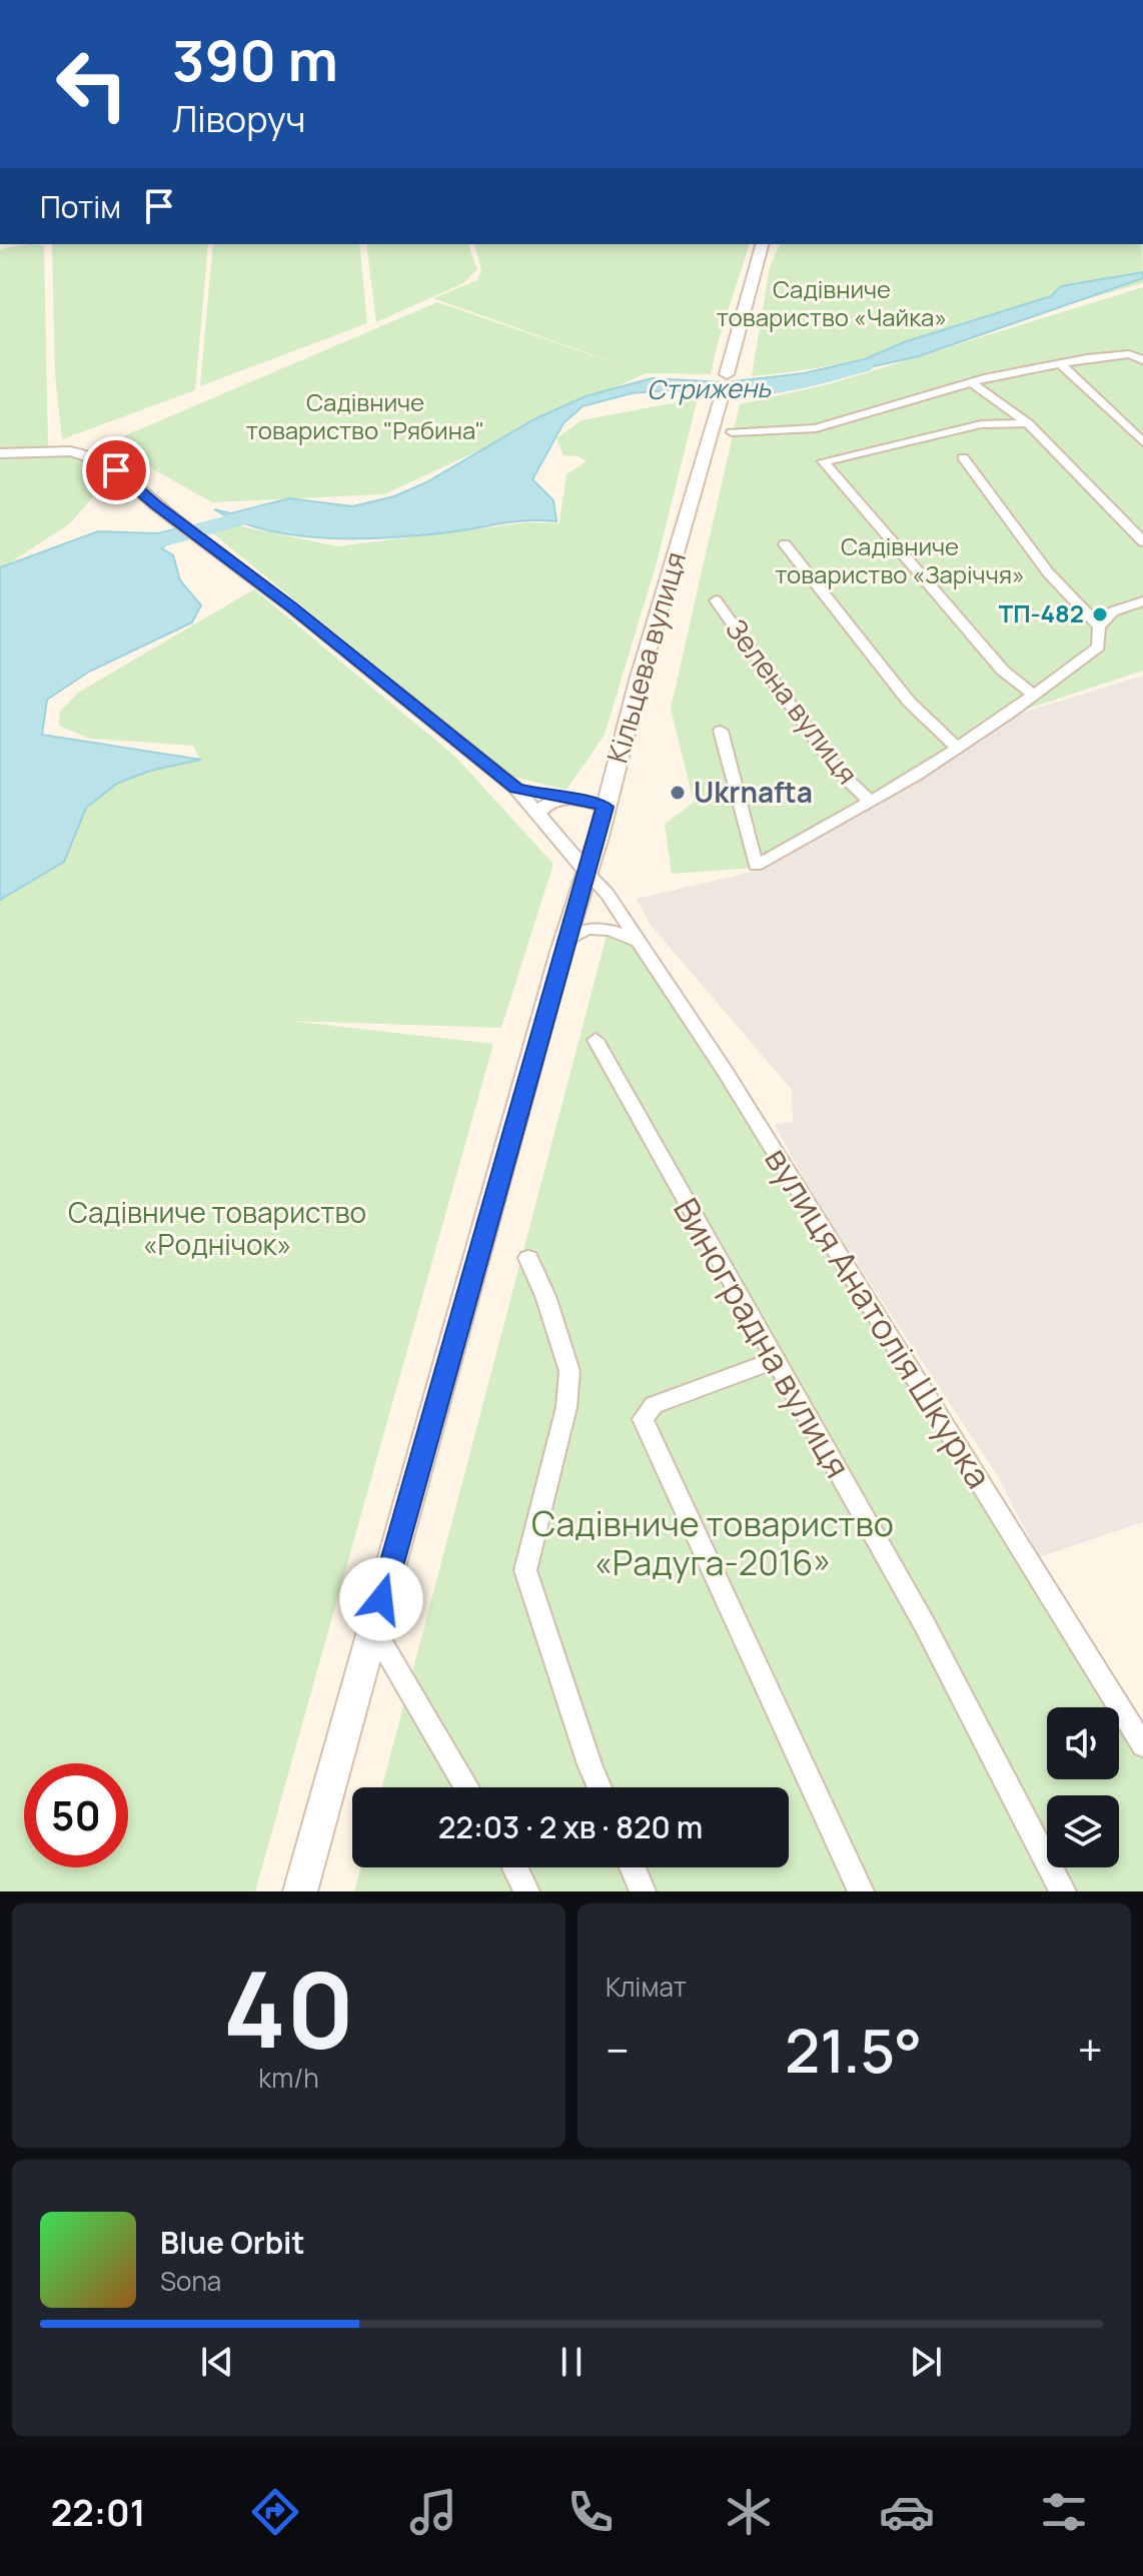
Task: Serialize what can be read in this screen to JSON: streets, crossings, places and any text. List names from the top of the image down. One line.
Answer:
{"streets":{"main road":["Кільцева вулиця"],"street":["Зелена вулиця","вулиця Анатолія Шкурка","Виноградна вулиця"]},"crossings":[["Кільцева вулиця","вулиця Анатолія Шкурка"]],"water":["Стрижень"],"parks":["Садівниче товариство «Чайка»","Садівниче товариство \"Рябина\"","Садівниче товариство «Заріччя»","Садівниче товариство «Роднічок»","Садівниче товариство «Радуга-2016»"],"places":["ТП-482","Ukrnafta"],"page":{"turn":["390 m","Ліворуч"],"then":"Потім","limit":"50","trip":"22:03 · 2 хв · 820 m","tile":[["40","km/h"],"Клімат"],"heat":["−","21.5°","+"],"song":["Blue Orbit","Sona"],"tabs":"22:01"}}
